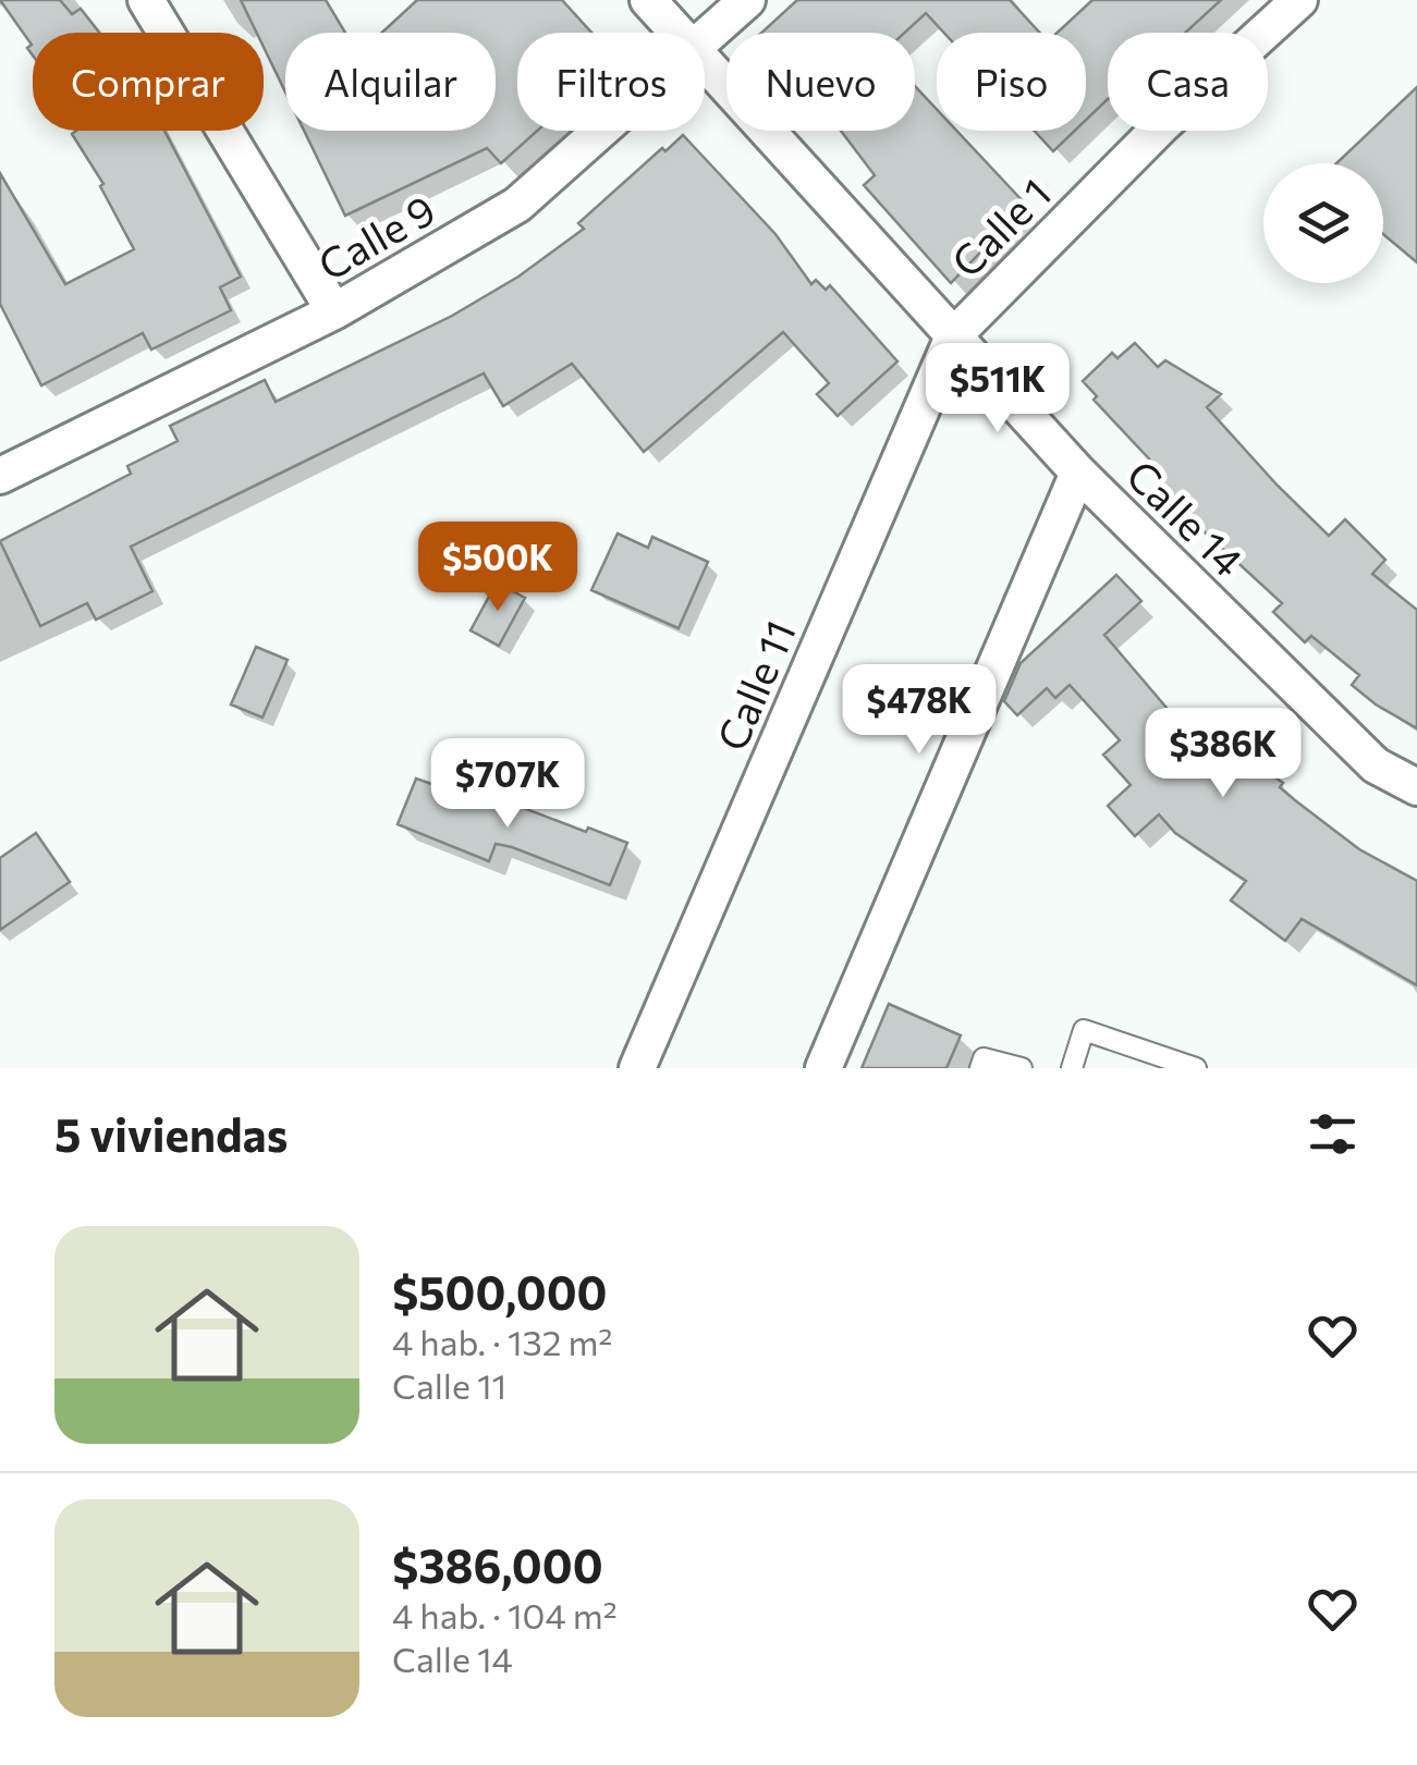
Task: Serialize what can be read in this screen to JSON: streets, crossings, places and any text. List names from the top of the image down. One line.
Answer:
{"streets":{"street":["Calle 1","Calle 9","Calle 14","Calle 11"]},"crossings":[["Calle 1","Calle 14"],["Calle 1","Calle 11"],["Calle 14","Calle 11"]],"page":{"chip":["Comprar","Alquilar","Filtros","Nuevo","Piso","Casa"],"price":["$511K","$500K","$478K","$386K","$707K"],"heading":"5 viviendas","list":[{"name":"$500,000","note":"4 hab. · 132 m² · Calle 11"},{"name":"$386,000","note":"4 hab. · 104 m² · Calle 14"}]}}
